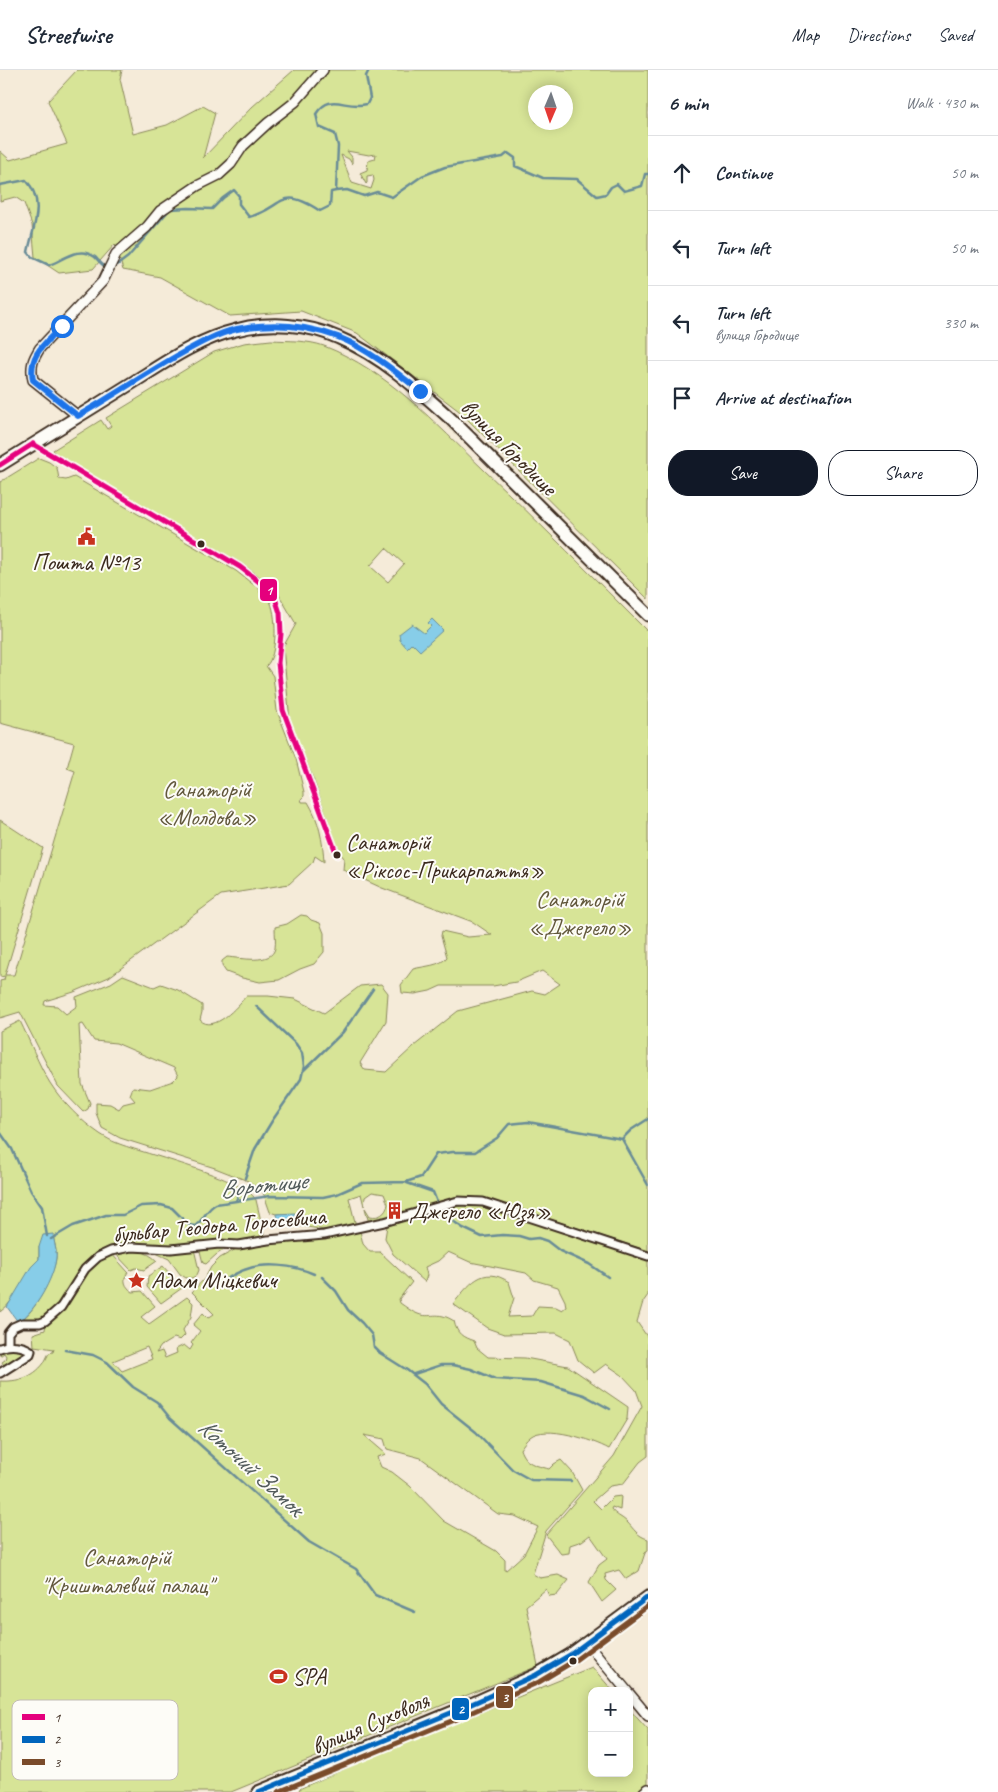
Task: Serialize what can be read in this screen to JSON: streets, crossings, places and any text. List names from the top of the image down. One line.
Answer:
{"streets":{"street":["вулиця Городище","бульвар Теодора Торосевича","вулиця Суховоля"]},"water":["Воротище","Коточий Замок"],"parks":["Санаторій «Молдова»","Санаторій «Джерело»","Санаторій \"Кришталевий палац\""],"places":{"public building":["Пошта №13"],"other":["Санаторій «Ріксос-Прикарпаття»"],"building":["Джерело «Юзя»"],"place":["Адам Міцкевич"],"sports":["SPA"]},"lines":["transit line 1","transit line 2","transit line 3"],"legend":["1","2","3"],"north":"bottom","page":{"header":"Streetwise","nav":["Map","Directions","Saved"],"heading":["6 min","Walk · 430 m"],"list":[["Continue","50 m"],["Turn left","50 m"],["Turn left","вулиця Городище","330 m"],"Arrive at destination"],"buttons":["Save","Share"],"map_buttons":["+","−"]}}
